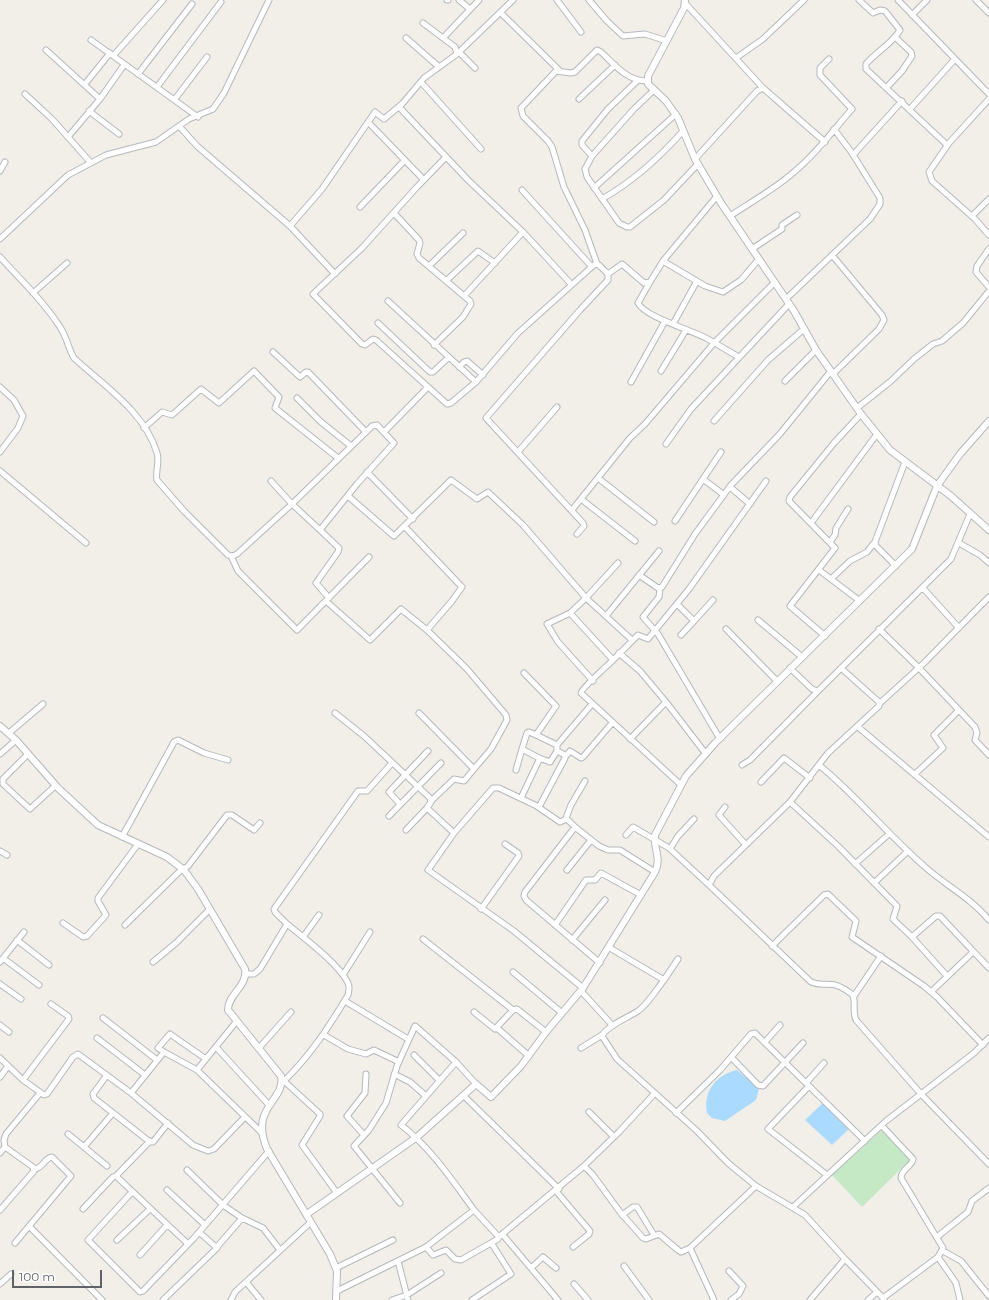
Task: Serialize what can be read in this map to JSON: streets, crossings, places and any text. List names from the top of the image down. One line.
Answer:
{"scale_bar":"100 m"}
